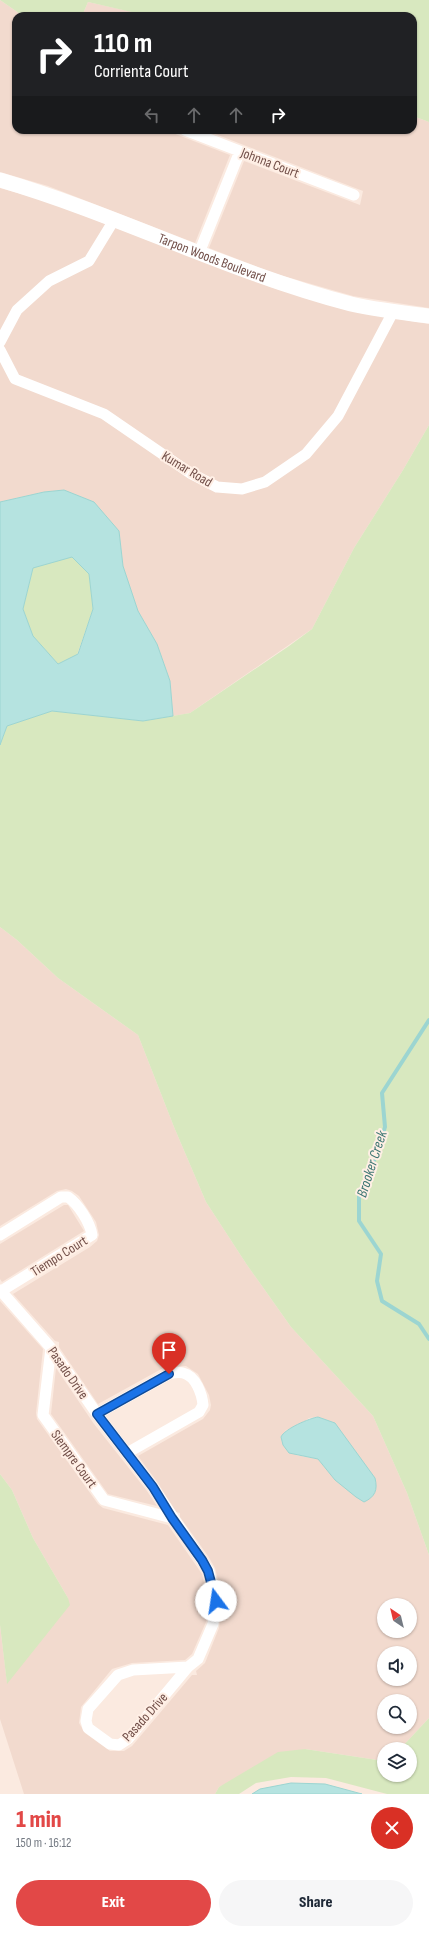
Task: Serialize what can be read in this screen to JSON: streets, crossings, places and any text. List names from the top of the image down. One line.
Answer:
{"streets":{"street":["Johnna Court","Tarpon Woods Boulevard","Kumar Road","Tiempo Court","Pasado Drive","Siempre Court"]},"crossings":[["Tarpon Woods Boulevard","Kumar Road"],["Tiempo Court","Pasado Drive"],["Pasado Drive","Siempre Court"]],"water":["Brooker Creek"],"north":"top left","page":{"turn":["110 m","Corrienta Court"],"heading":["1 min","150 m · 16:12"],"buttons":["Exit","Share"]}}
